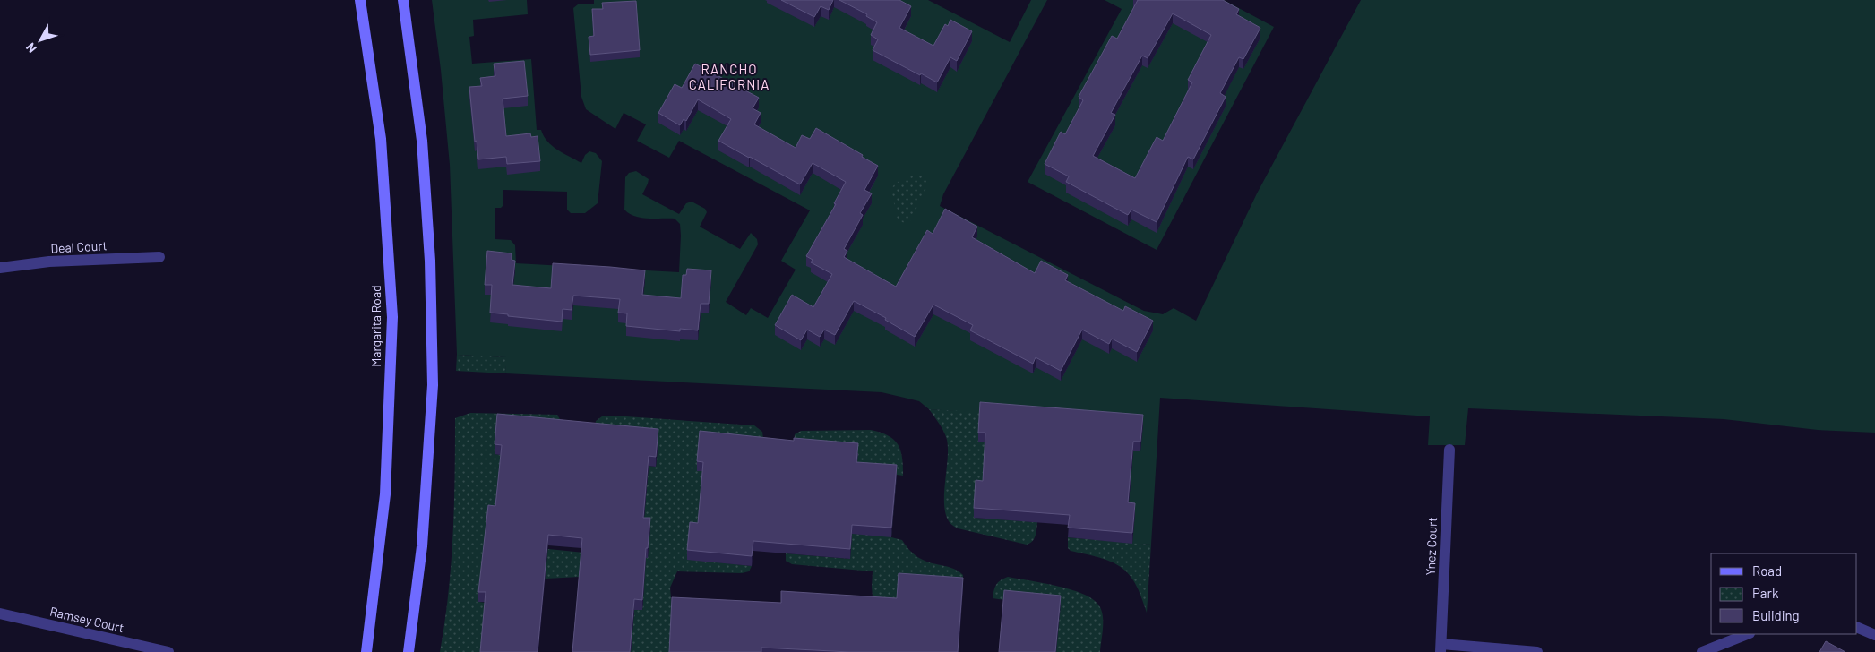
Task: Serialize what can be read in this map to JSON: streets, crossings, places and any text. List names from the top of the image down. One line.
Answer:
{"streets":{"main road":["Margarita Road"],"street":["Deal Court","Ynez Court","Ramsey Court"]},"districts":["RANCHO CALIFORNIA"],"legend":["Road","Park","Building"],"north":"bottom left"}
